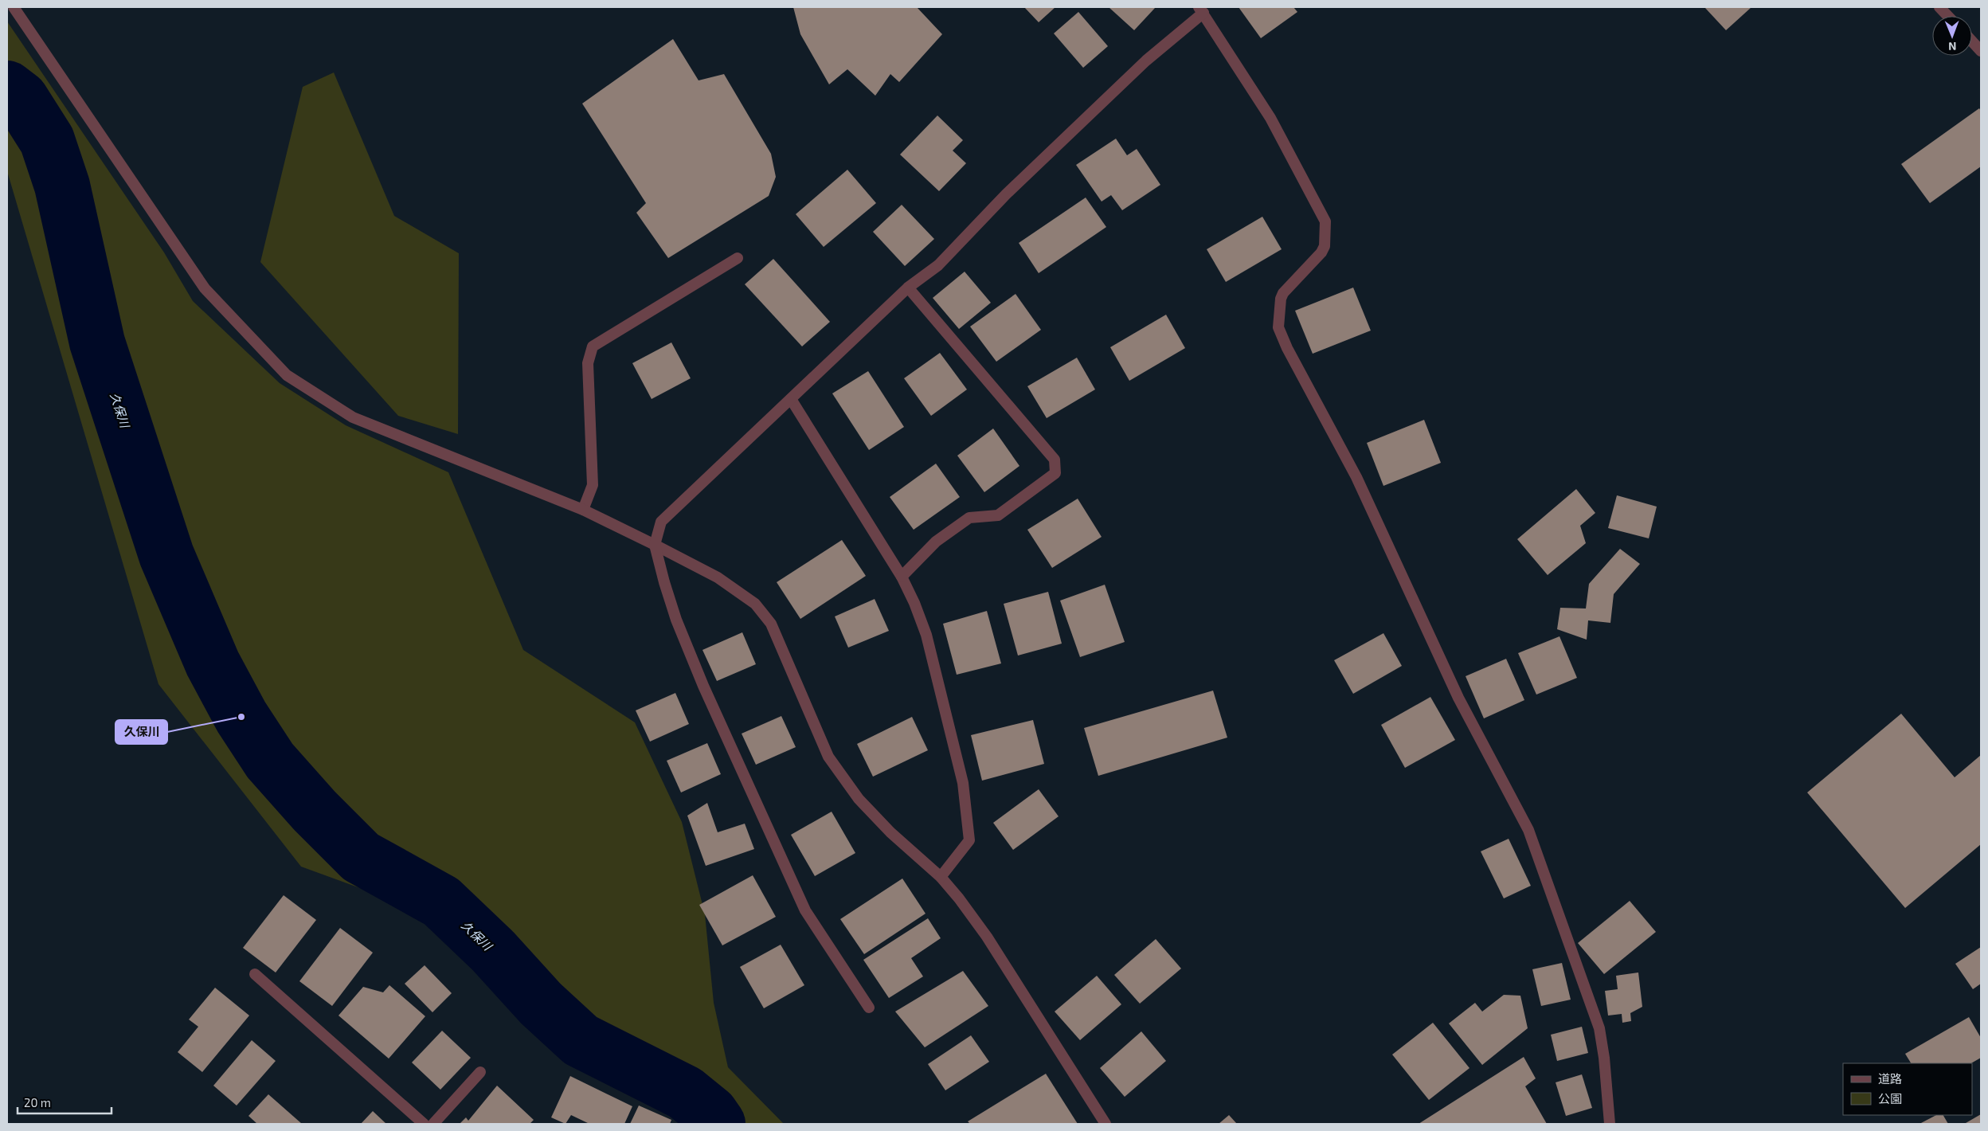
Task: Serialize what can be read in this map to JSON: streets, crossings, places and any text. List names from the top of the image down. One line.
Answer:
{"water":["久保川"],"places":["久保川"],"legend":["道路","公園"],"scale_bar":"20 m","north":"bottom"}
